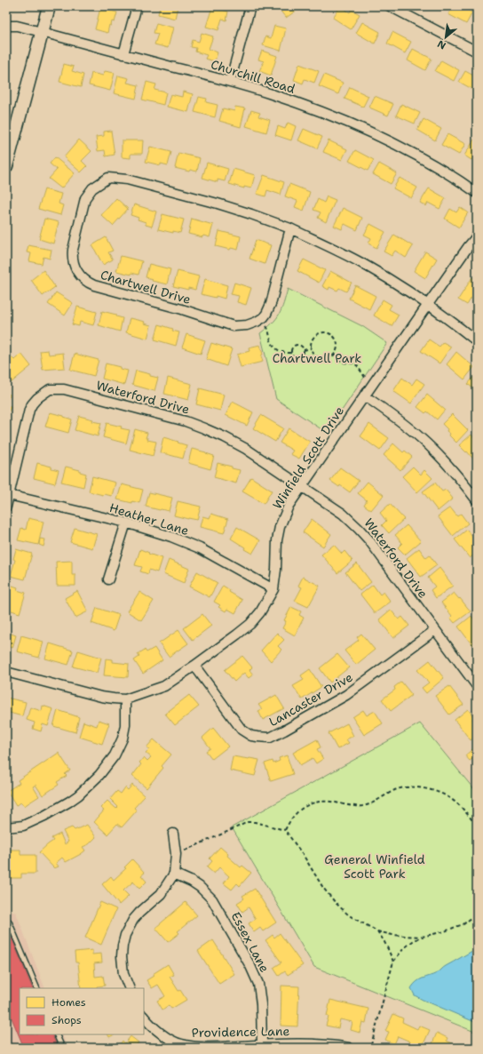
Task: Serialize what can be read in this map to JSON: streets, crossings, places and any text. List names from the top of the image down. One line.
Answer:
{"streets":{"street":["Churchill Road","Chartwell Drive","Waterford Drive","Winfield Scott Drive","Heather Lane","Lancaster Drive","Essex Lane","Providence Lane"]},"crossings":[["Chartwell Drive","Winfield Scott Drive"],["Waterford Drive","Winfield Scott Drive"],["Waterford Drive","Heather Lane"],["Waterford Drive","Lancaster Drive"],["Winfield Scott Drive","Heather Lane"],["Winfield Scott Drive","Lancaster Drive"],["Essex Lane","Providence Lane"]],"parks":["Chartwell Park","General Winfield Scott Park"],"legend":["Homes","Shops"],"north":"bottom left"}
